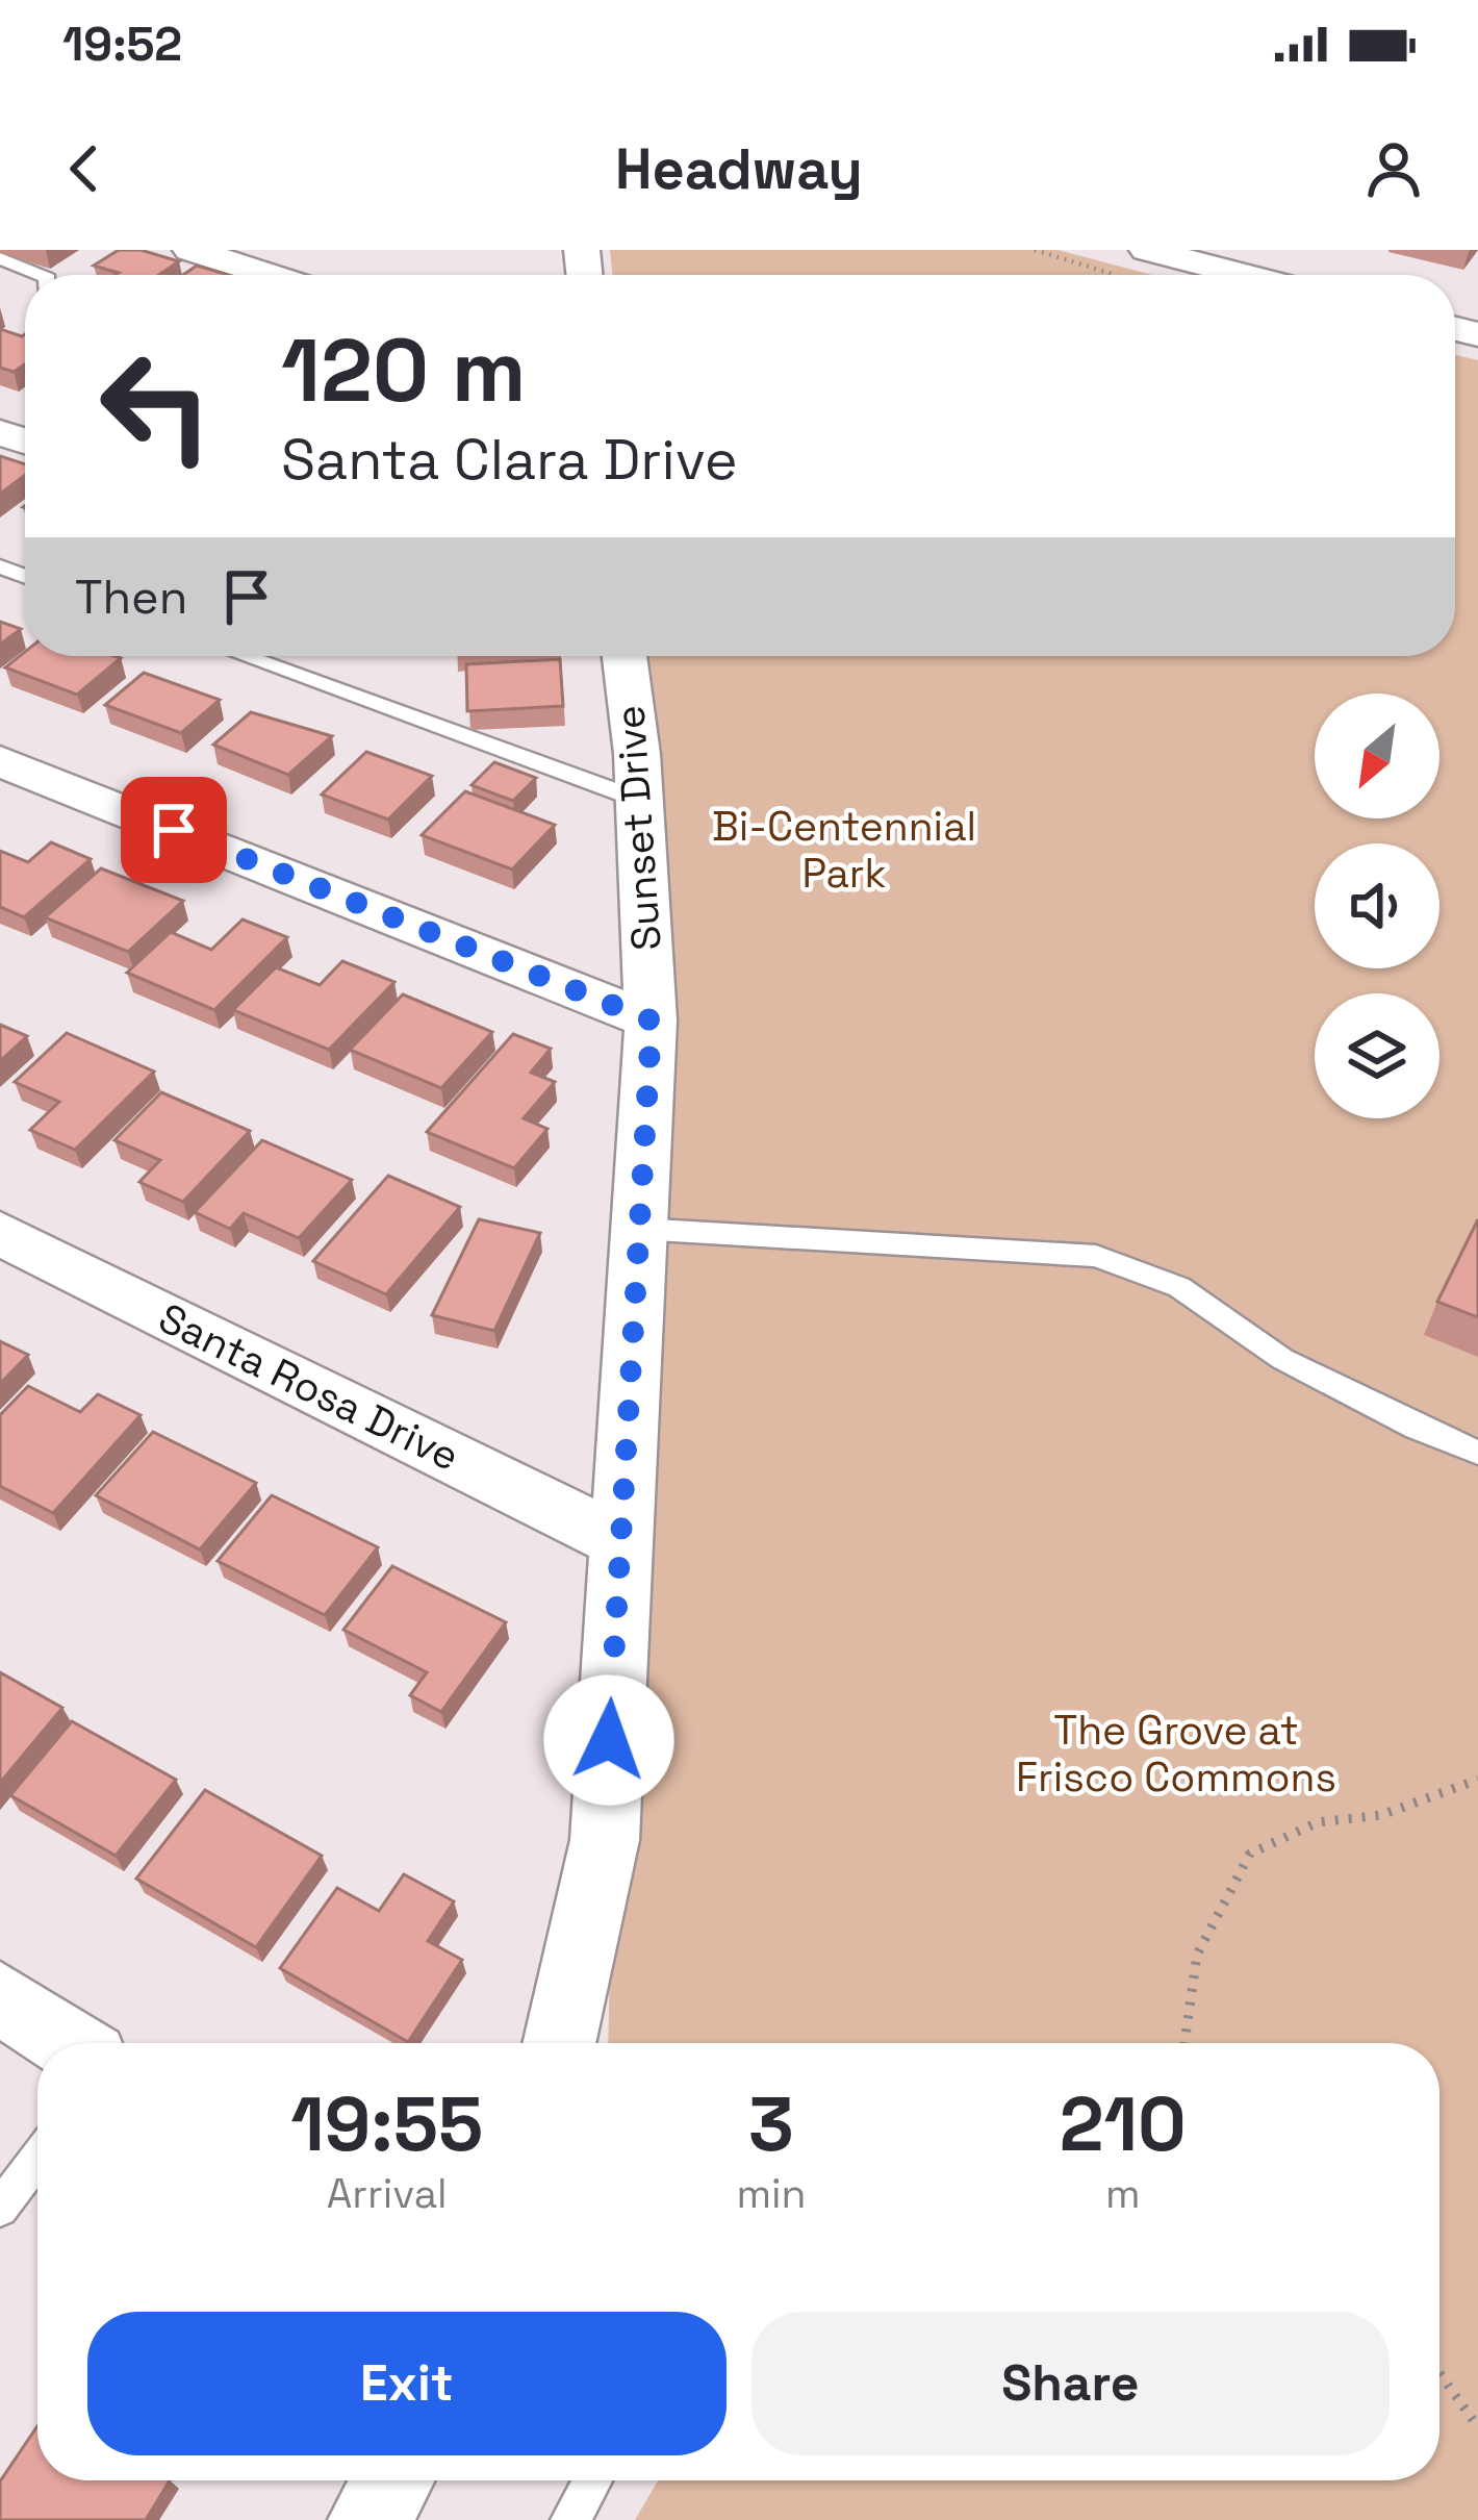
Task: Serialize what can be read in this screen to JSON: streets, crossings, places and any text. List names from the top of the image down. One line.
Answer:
{"streets":{"street":["Sunset Drive","Santa Rosa Drive"]},"crossings":[["Sunset Drive","Santa Rosa Drive"]],"parks":["Bi-Centennial Park","The Grove at Frisco Commons"],"north":"bottom left","page":{"status":"19:52","header":"Headway","turn":["120 m","Santa Clara Drive"],"then":"Then","eta":["19:55","Arrival","3","min","210","m"],"buttons":["Exit","Share"]}}
